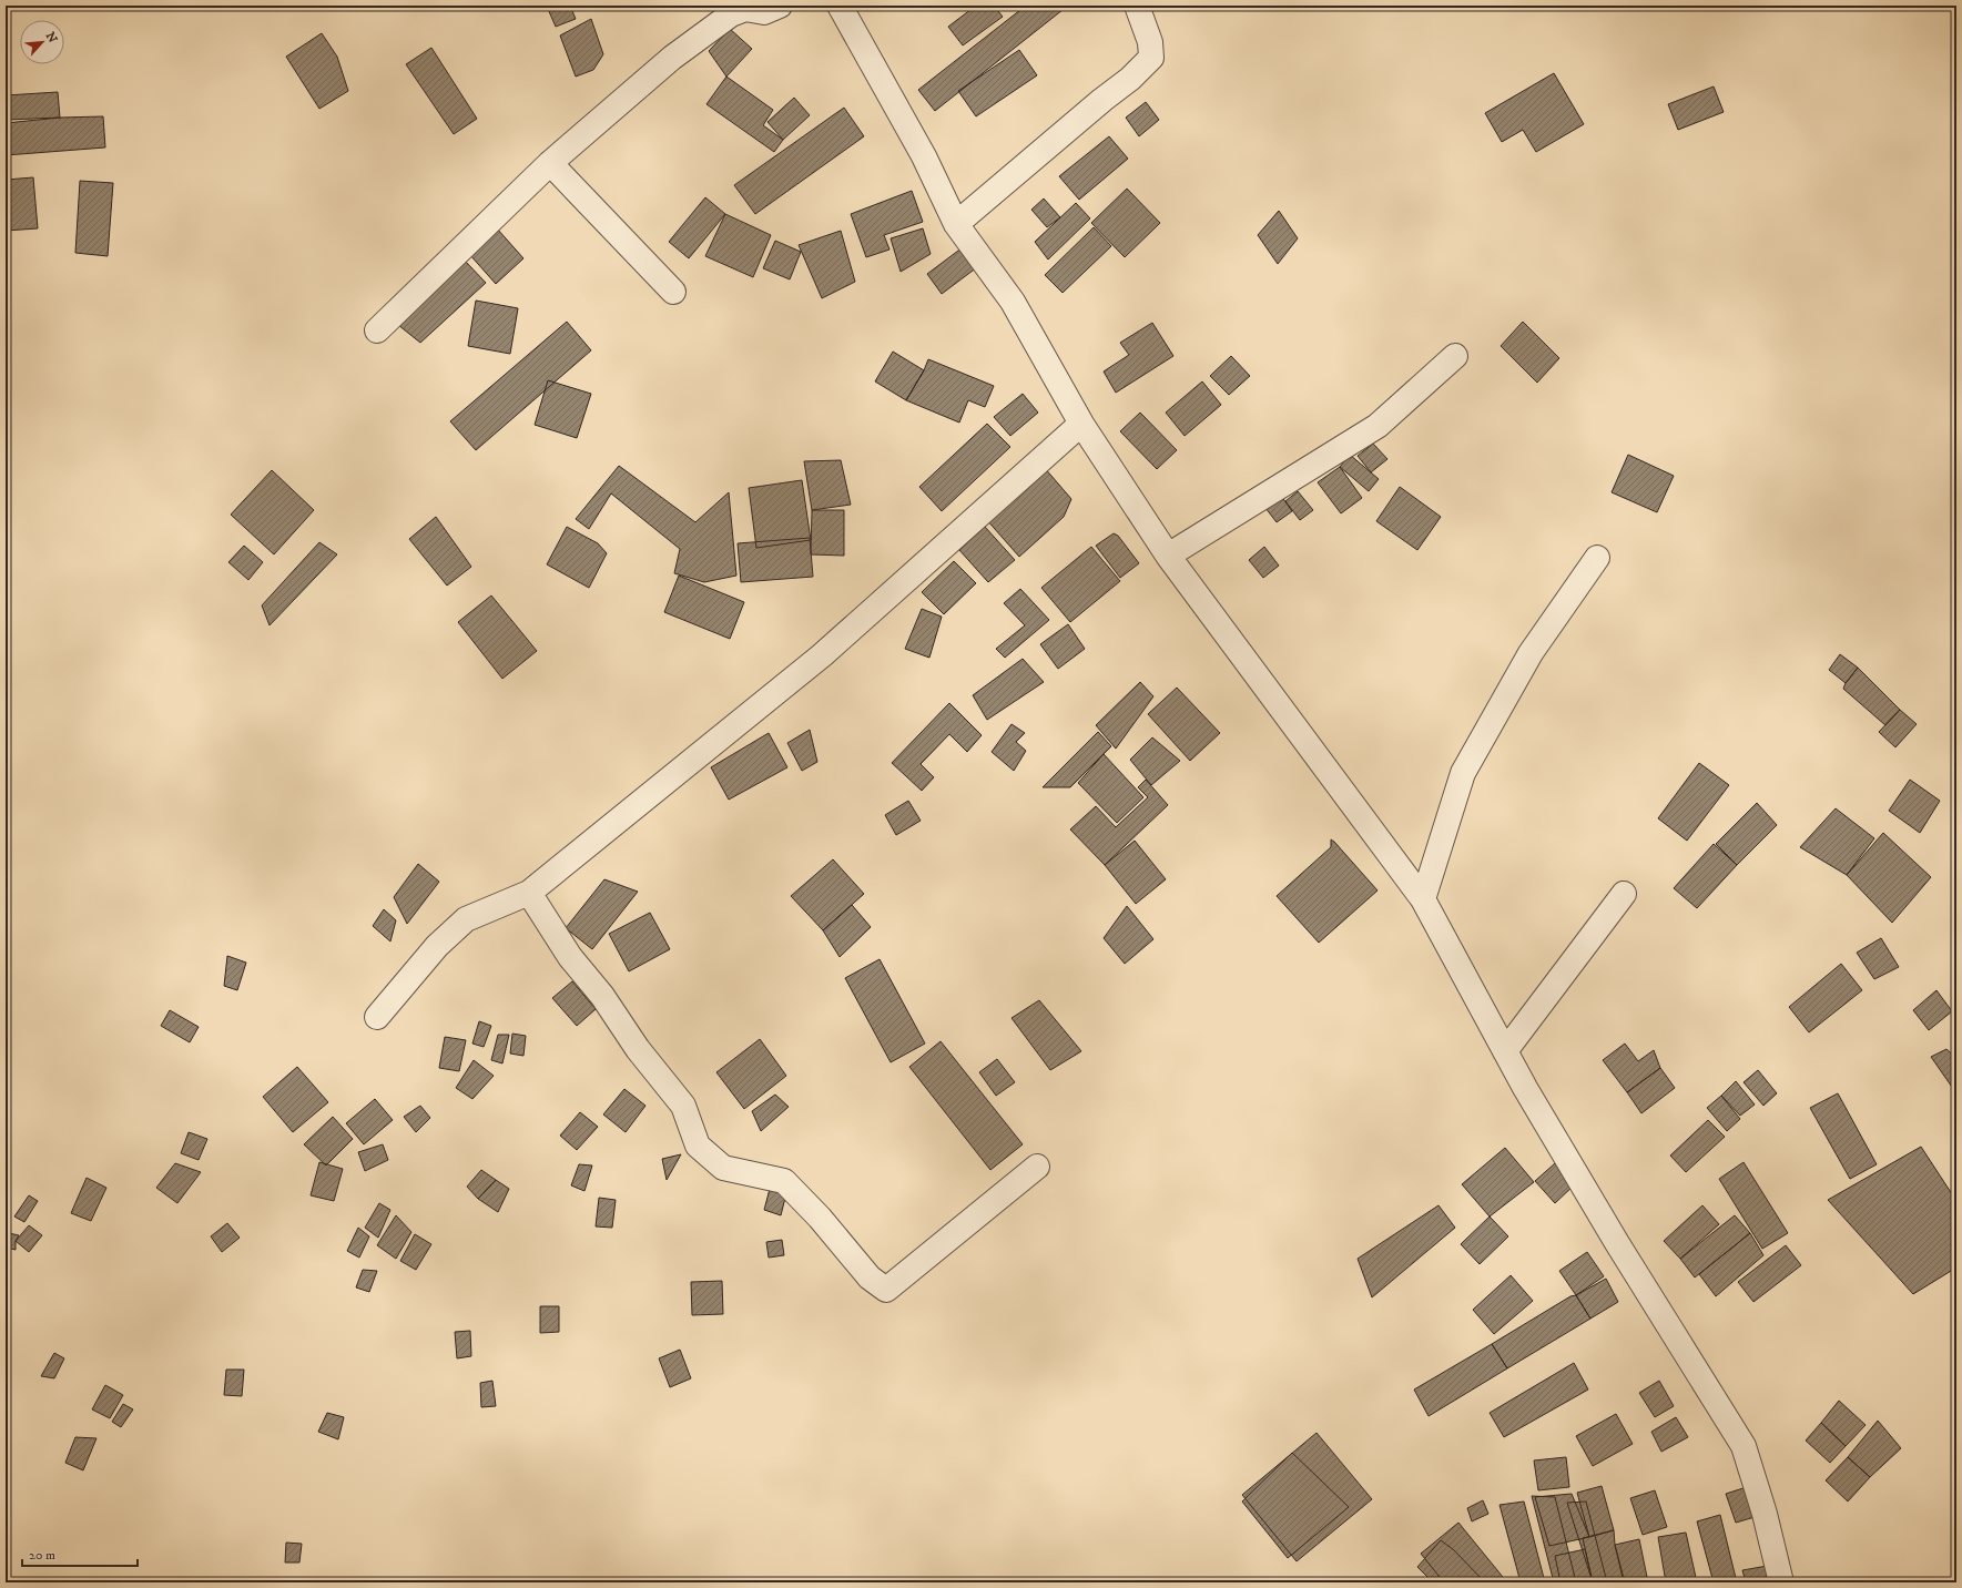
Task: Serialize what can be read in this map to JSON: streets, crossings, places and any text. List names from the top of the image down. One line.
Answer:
{"scale_bar":"20 m","north":"top right"}
